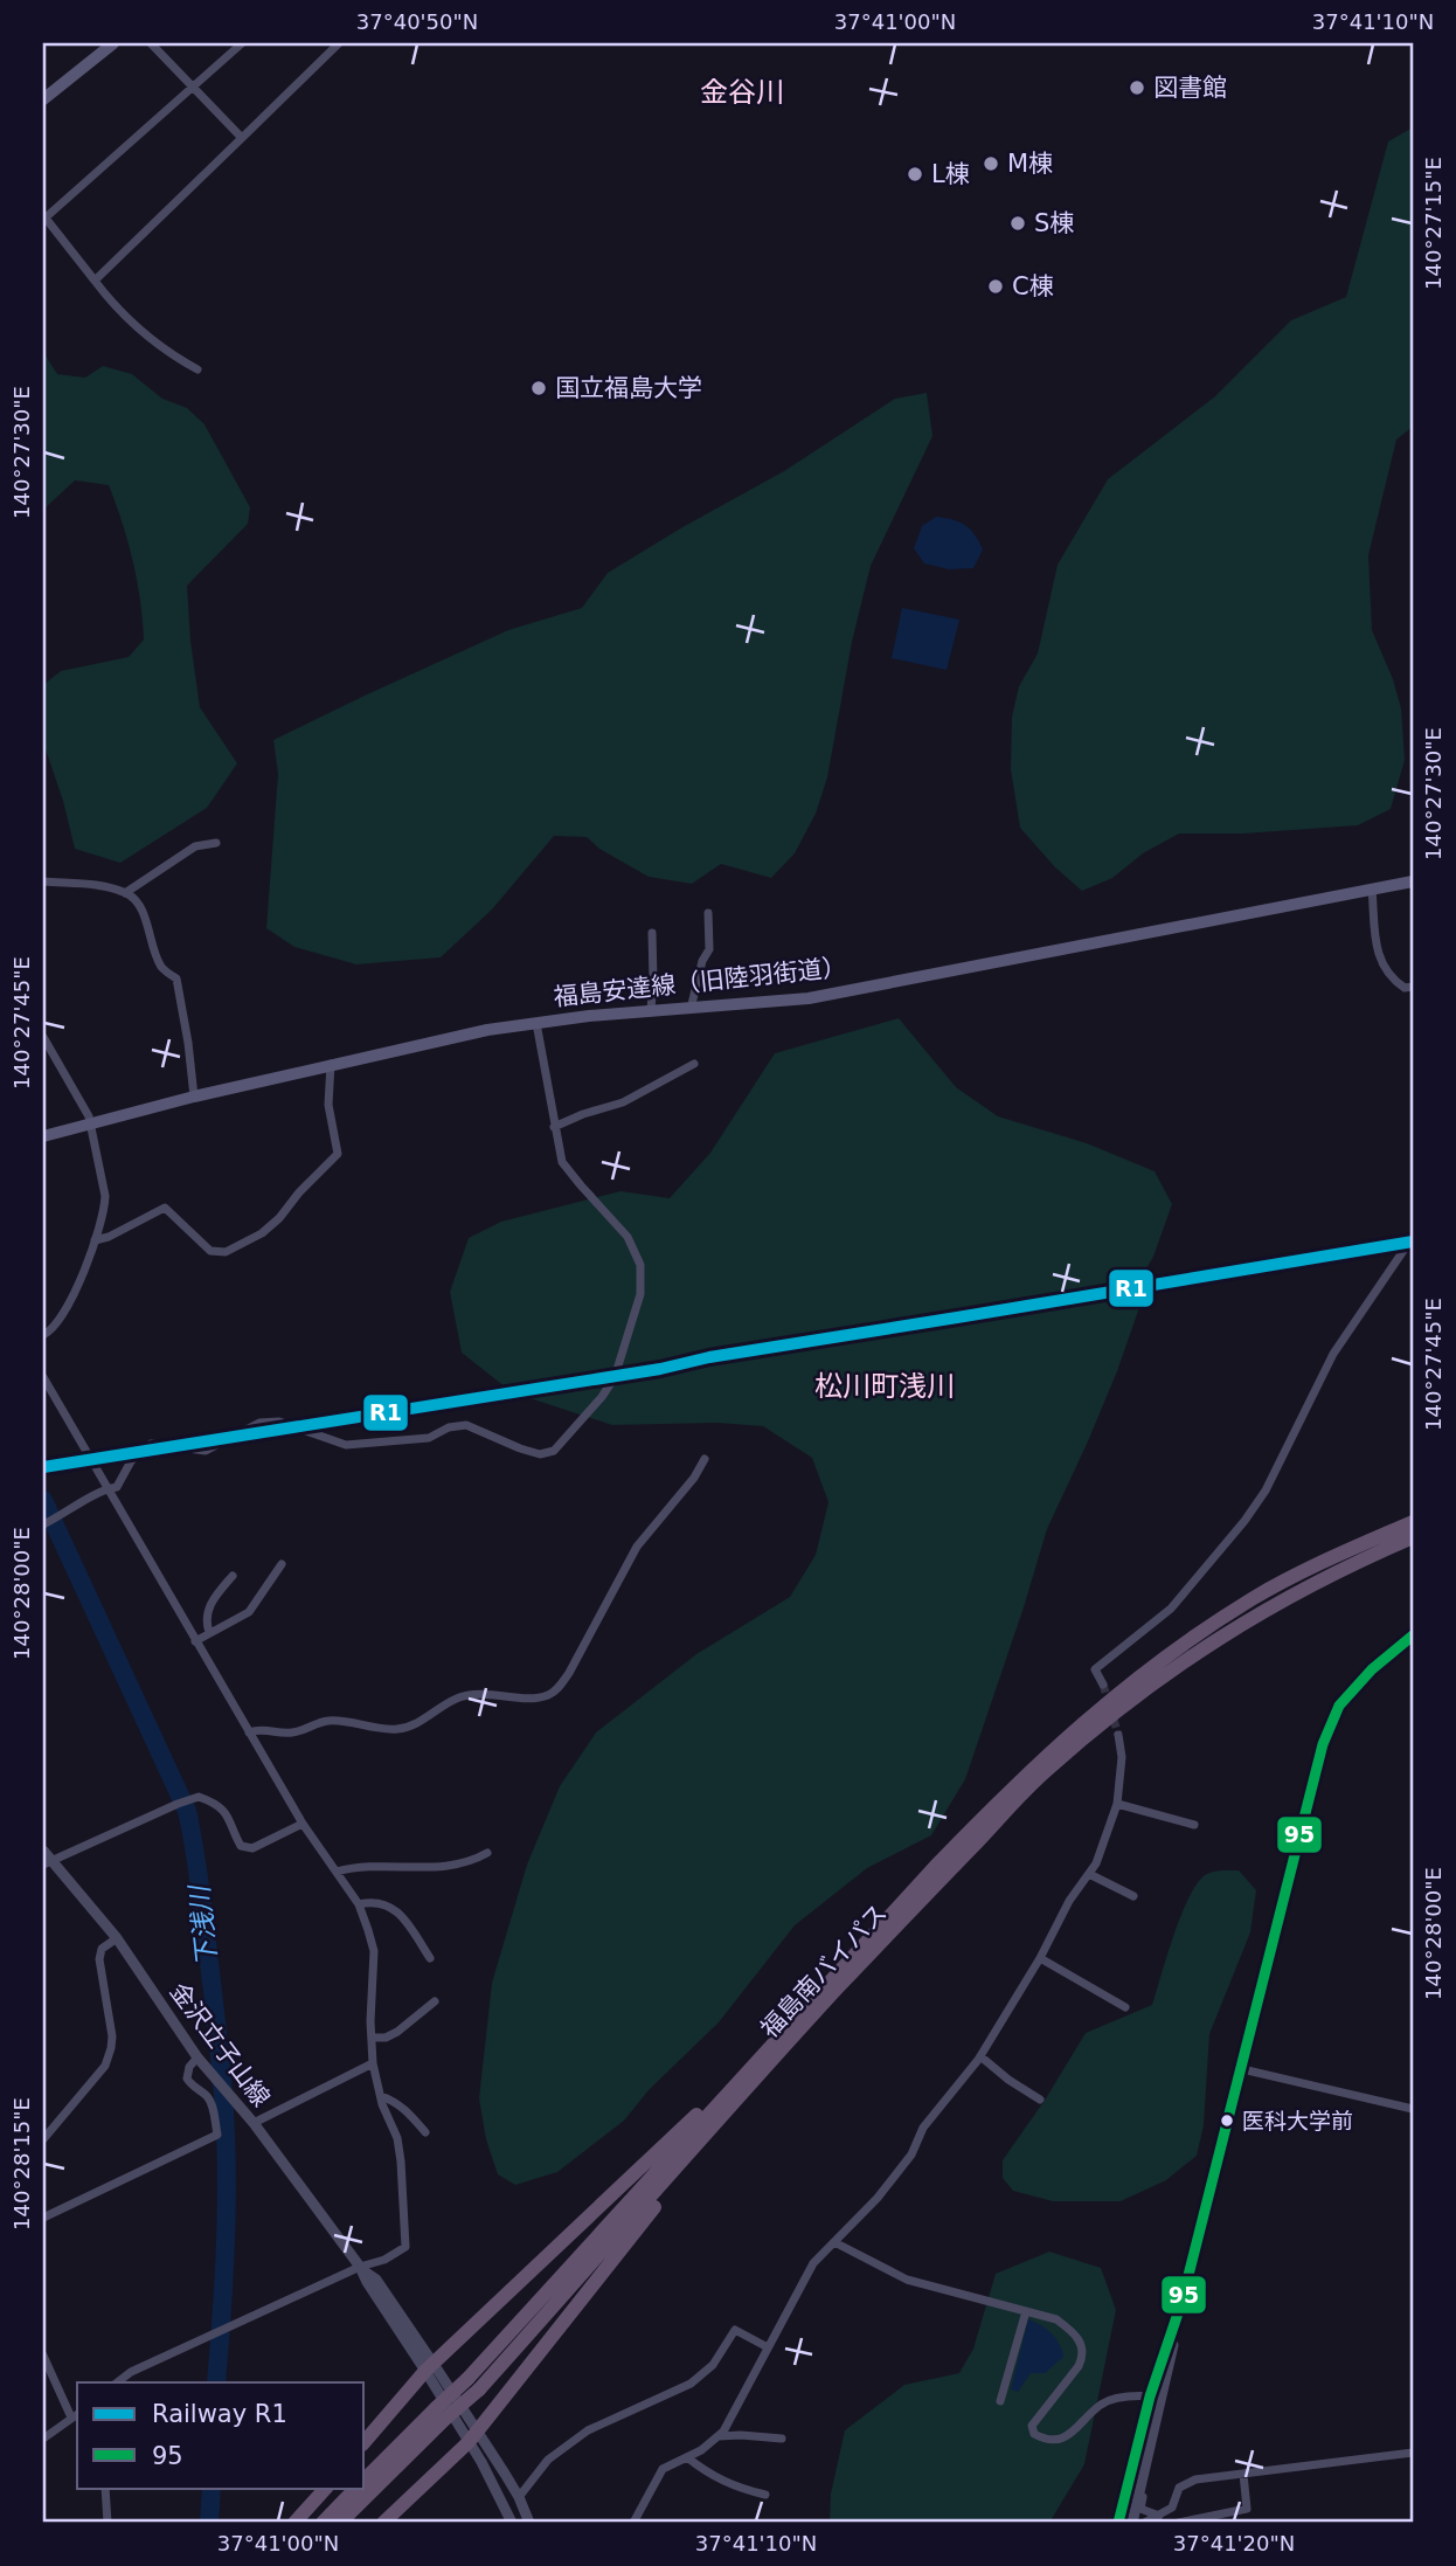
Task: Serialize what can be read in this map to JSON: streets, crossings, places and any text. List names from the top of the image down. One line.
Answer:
{"streets":{"highway":["福島南バイパス"],"main road":["福島安達線（旧陸羽街道）"],"street":["金沢立子山線"]},"districts":["金谷川","松川町浅川"],"water":["下浅川"],"places":["図書館","M棟","L棟","S棟","C棟","国立福島大学","医科大学前"],"lines":["rail line R1","transit line 95"],"legend":["Railway R1","95"],"coordinates":["37°40'50\"N","37°41'00\"N","37°41'10\"N","140°27'15\"E","140°27'30\"E","140°27'45\"E","140°28'00\"E","140°28'15\"E","37°41'20\"N"]}
